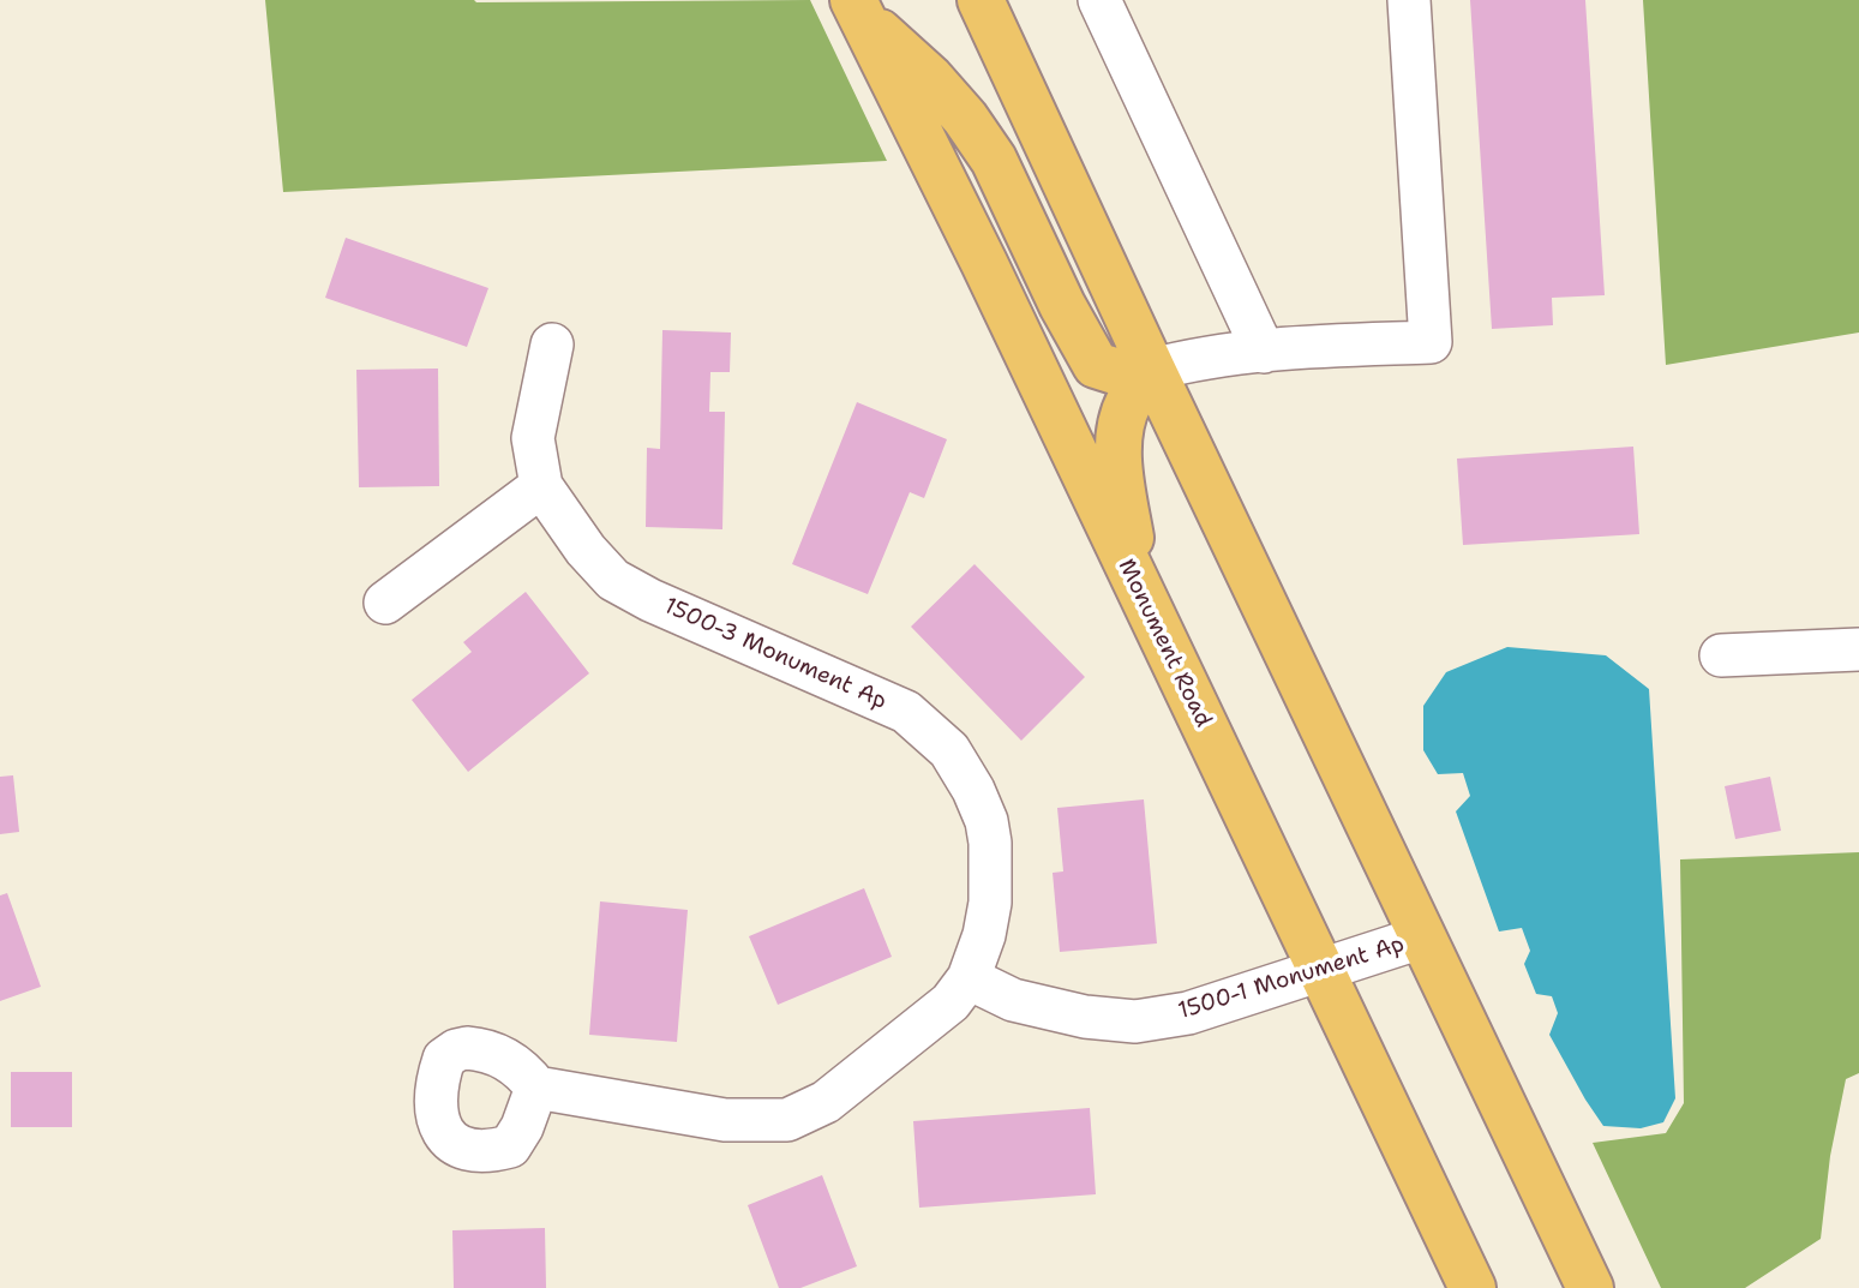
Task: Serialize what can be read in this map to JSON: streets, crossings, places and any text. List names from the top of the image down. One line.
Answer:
{"streets":{"main road":["Monument Road"],"street":["1500-3 Monument Ap","1500-1 Monument Ap"]},"crossings":[["Monument Road","1500-1 Monument Ap"],["1500-3 Monument Ap","1500-1 Monument Ap"]]}
